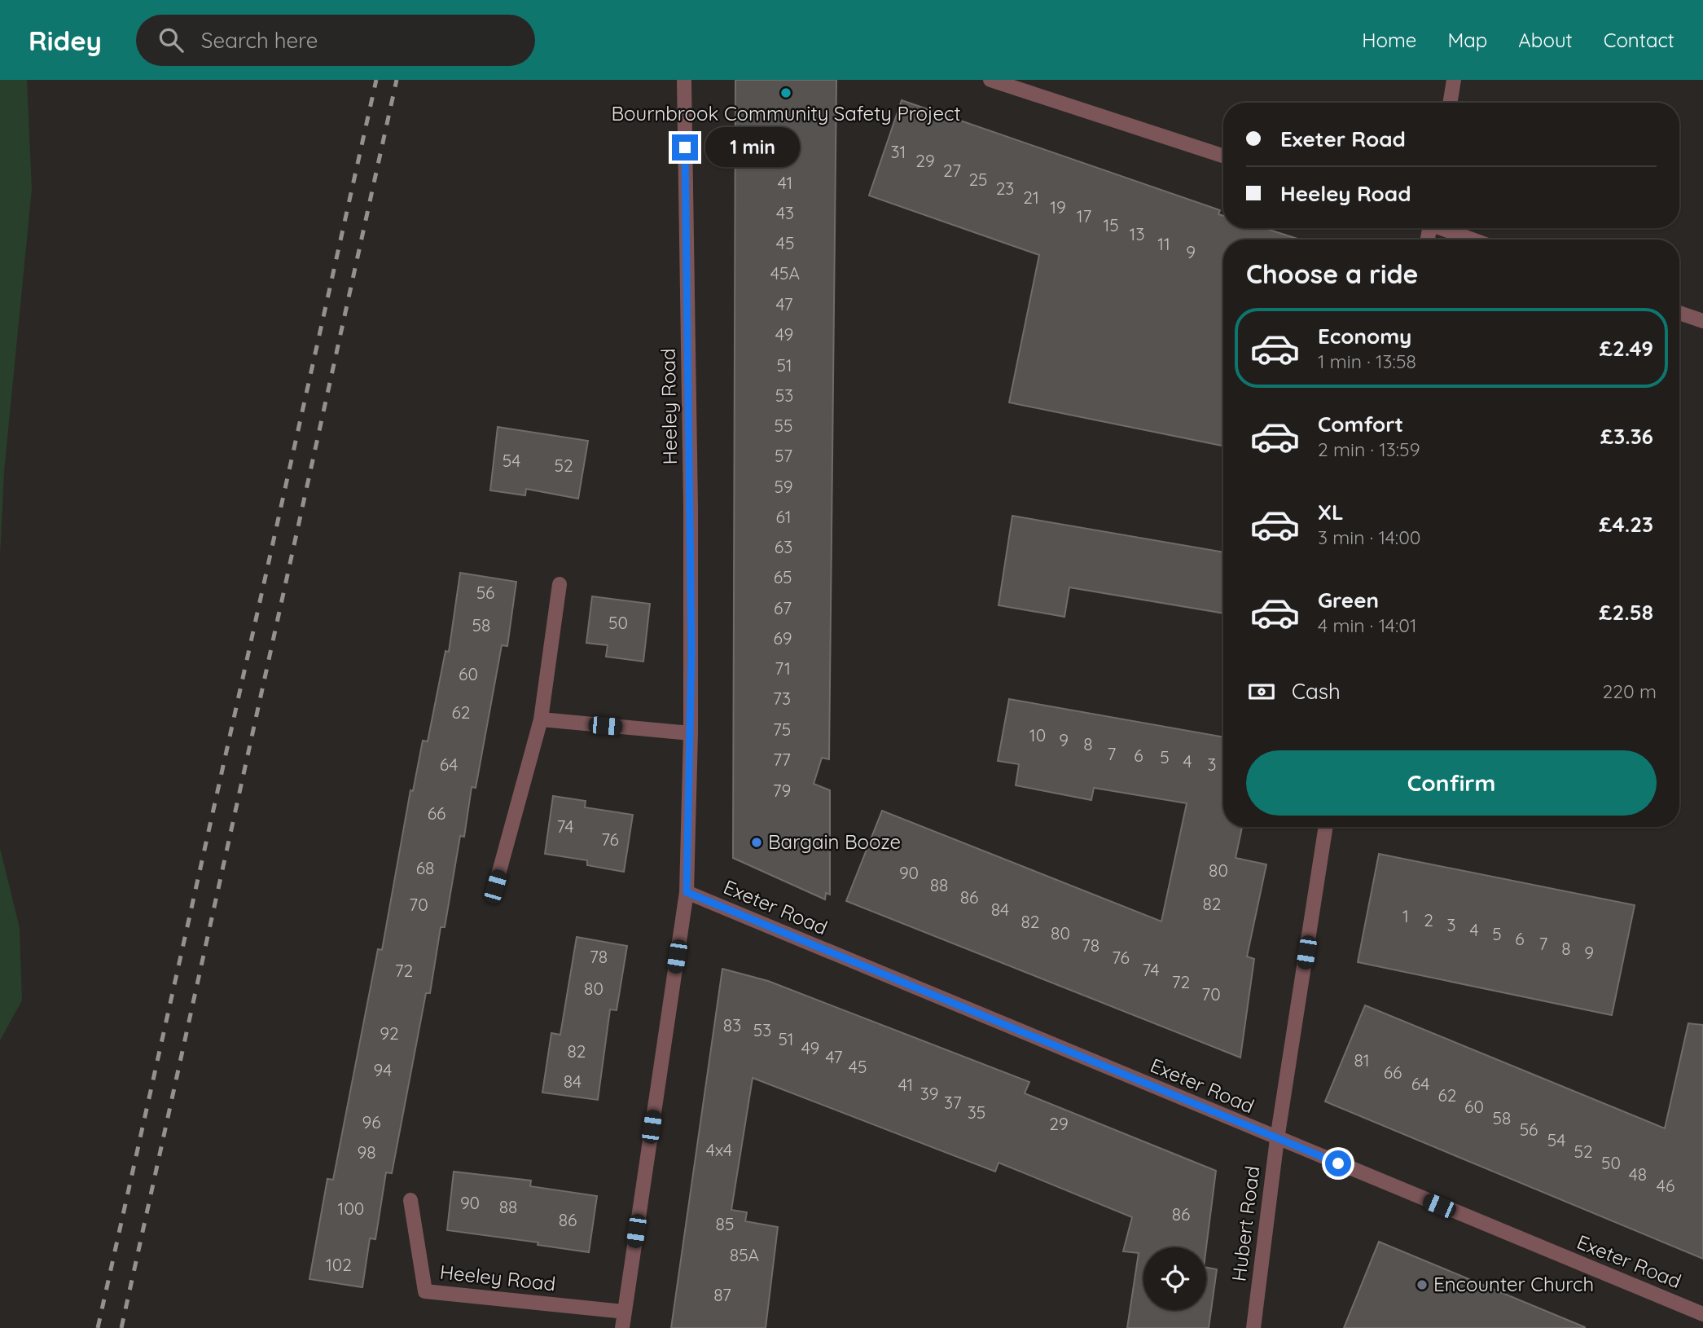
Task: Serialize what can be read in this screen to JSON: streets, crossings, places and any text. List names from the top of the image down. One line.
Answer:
{"streets":{"street":["Heeley Road","Exeter Road","Hubert Road"]},"crossings":[["Heeley Road","Exeter Road"],["Exeter Road","Hubert Road"]],"places":["Bournbrook Community Safety Project","Bargain Booze","Encounter Church"],"house_numbers":["31","29","27","25","41","23","21","19","43","17","15","13","45","11","9","45A","47","49","51","53","55","57","54","52","59","61","63","65","56","67","50","58","69","71","60","73","62","75","10","9","8","7","6","5","77","4","64","3","79","66","74","76","68","80","90","88","86","82","70","84","1","2","82","3","4","80","5","6","7","78","8","9","78","76","74","72","72","80","70","83","53","92","51","49","82","47","81","45","94","66","84","64","41","39","62","37","60","35","58","96","29","56","54","4x4","52","98","50","48","46","90","88","100","86","86","85","85A","102","87"],"page":{"header":"Ridey","search":"Search here","nav":["Home","Map","About","Contact"],"banner":["Exeter Road","Heeley Road"],"bubble":"1 min","heading":"Choose a ride","list":[{"name":"Economy","note":"1 min · 13:58","value":"£2.49"},{"name":"Comfort","note":"2 min · 13:59","value":"£3.36"},{"name":"XL","note":"3 min · 14:00","value":"£4.23"},{"name":"Green","note":"4 min · 14:01","value":"£2.58"}],"pay":["Cash","220 m"],"buttons":"Confirm"}}
